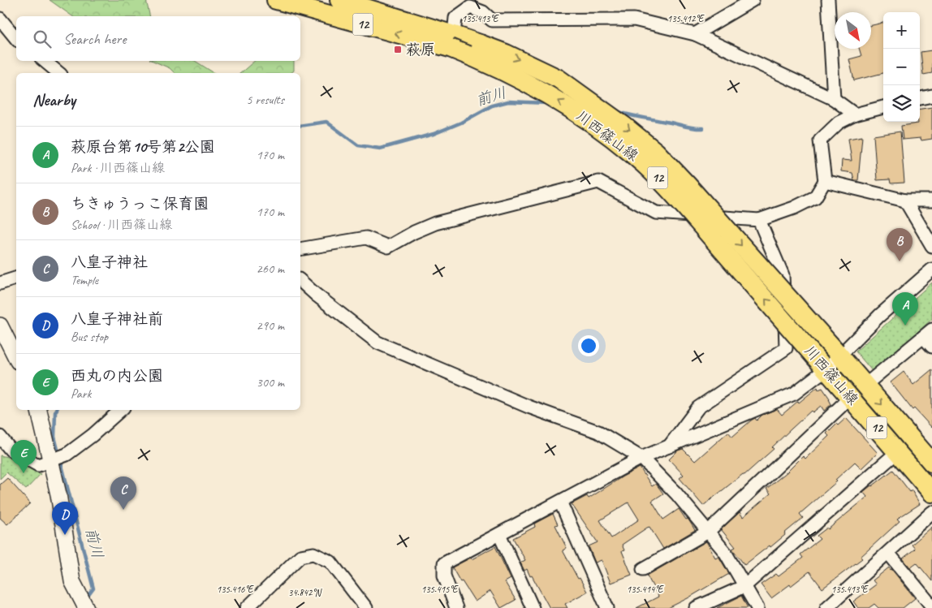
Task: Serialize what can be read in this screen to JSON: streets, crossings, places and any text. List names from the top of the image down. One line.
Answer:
{"streets":{"main road":["12","川西篠山線"]},"water":["前川"],"places":{"transit":["萩原"]},"north":"bottom right","page":{"map_buttons":["+","−"],"search":"Search here","heading":["Nearby","5 results"],"list":[{"mark":"A","name":"萩原台第10号第2公園","note":"Park · 川西篠山線","value":"170 m"},{"mark":"B","name":"ちきゅうっこ保育園","note":"School · 川西篠山線","value":"170 m"},{"mark":"C","name":"八皇子神社","note":"Temple","value":"260 m"},{"mark":"D","name":"八皇子神社前","note":"Bus stop","value":"290 m"},{"mark":"E","name":"西丸の内公園","note":"Park","value":"300 m"}],"pins":["B","A","E","C","D"]},"coordinates":["135.413°E","135.412°E","135.416°E","135.415°E","135.414°E","34.842°N"]}
